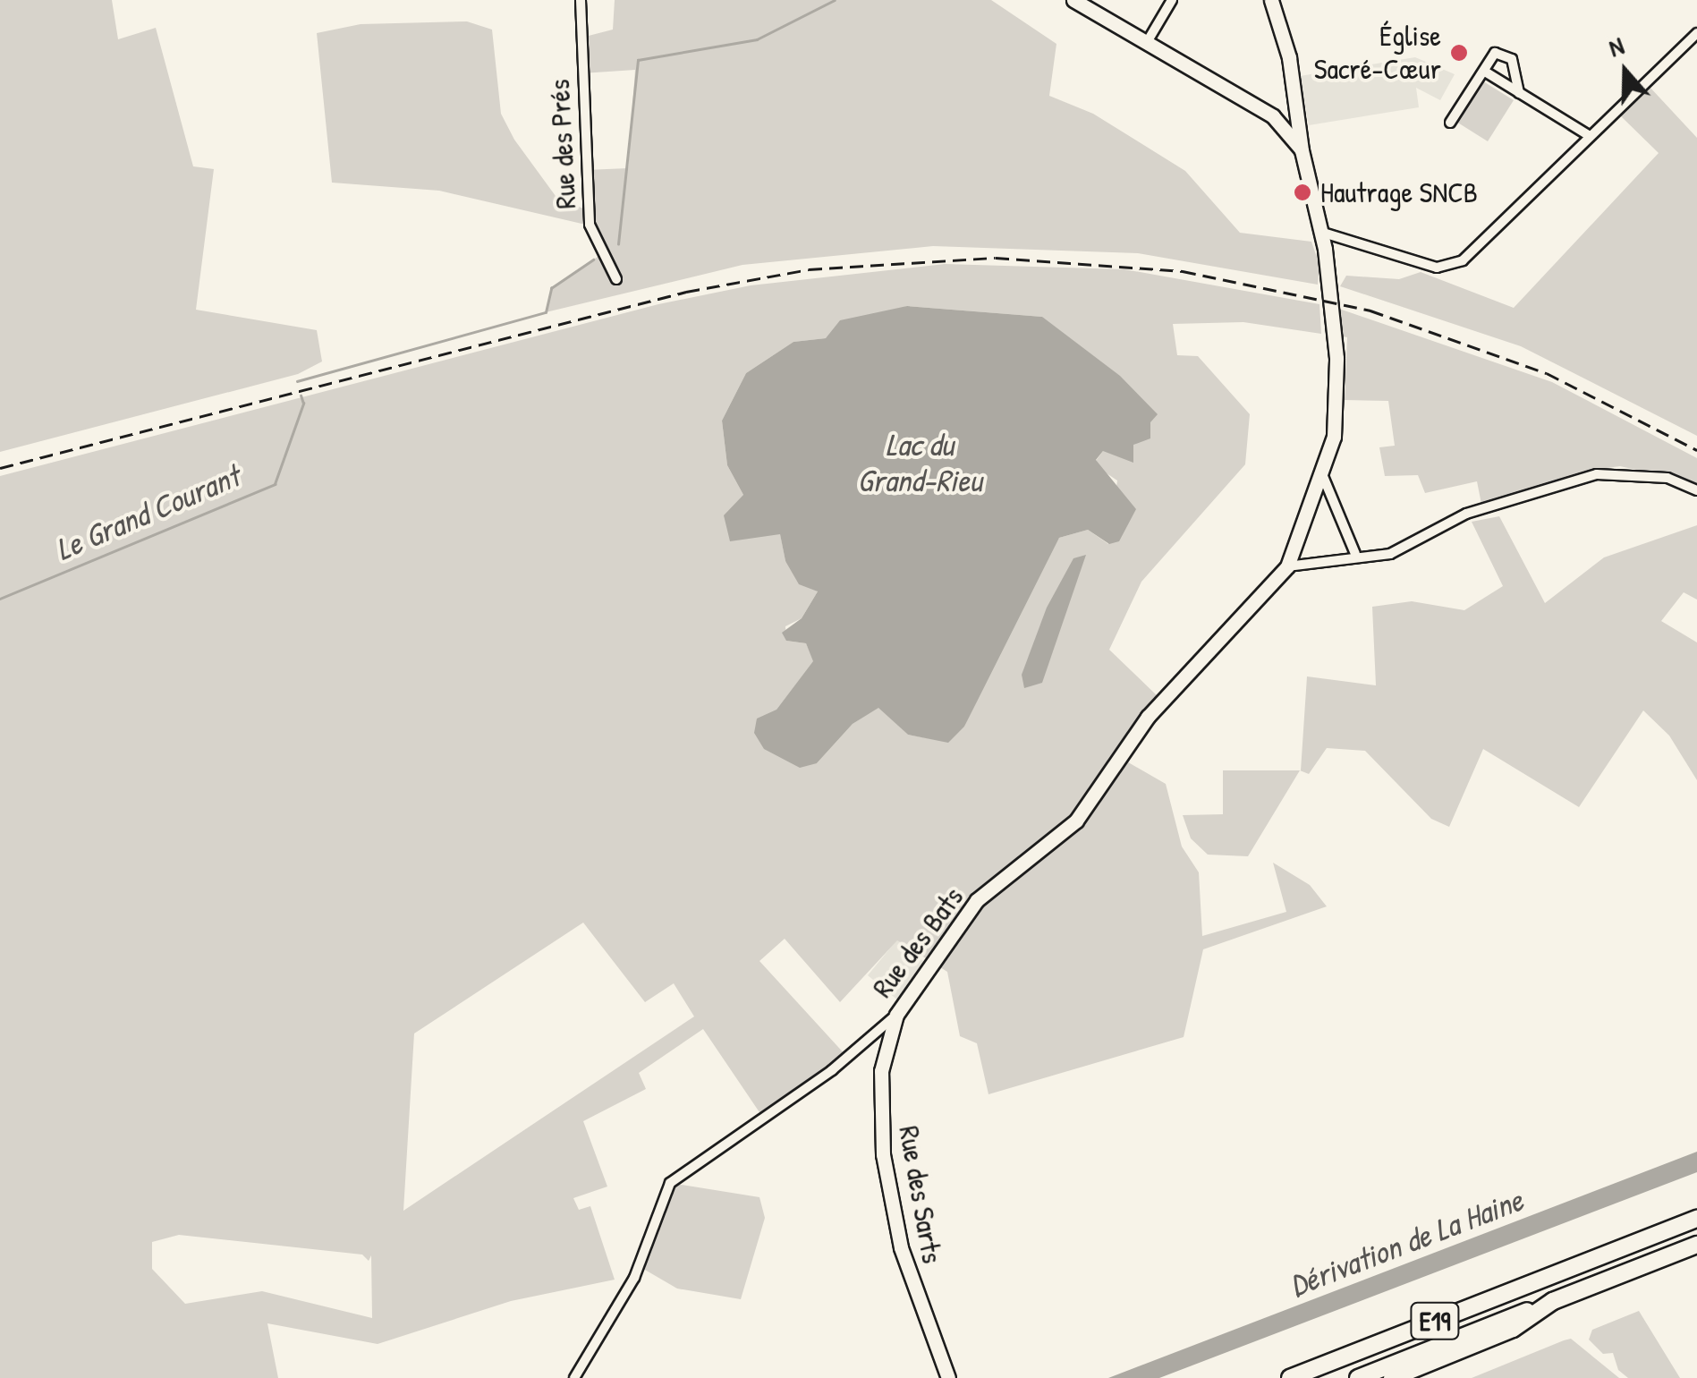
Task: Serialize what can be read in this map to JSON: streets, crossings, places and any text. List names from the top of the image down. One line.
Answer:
{"streets":{"highway":["E19"],"street":["Rue des Prés","Rue des Bats","Rue des Sarts"]},"crossings":[["Rue des Bats","Rue des Sarts"]],"water":["Lac du Grand-Rieu","Le Grand Courant","Dérivation de La Haine"],"places":["Église Sacré-Cœur","Hautrage SNCB"],"north":"top"}
